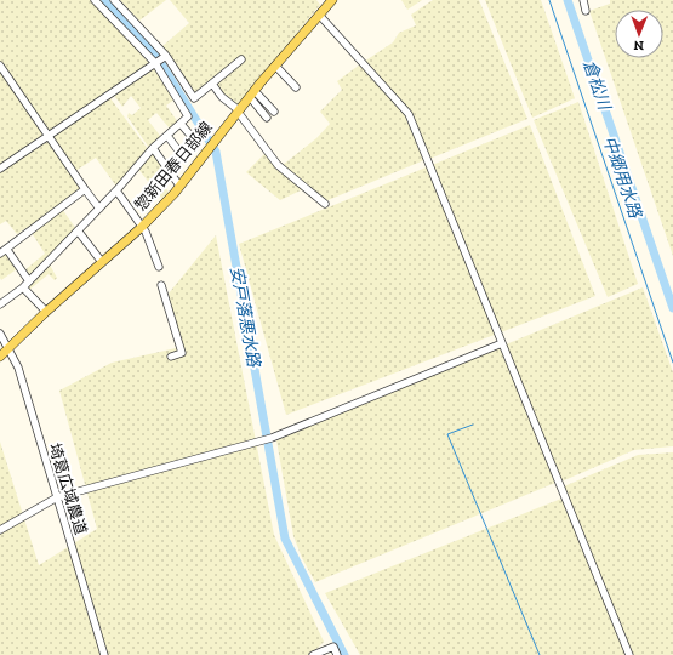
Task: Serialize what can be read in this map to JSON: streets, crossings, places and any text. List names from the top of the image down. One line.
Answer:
{"streets":{"main road":["惣新田春日部線"],"street":["埼葛広域農道"]},"crossings":[["惣新田春日部線","埼葛広域農道"]],"water":["倉松川","中郷用水路","安戸落悪水路"],"north":"bottom"}
